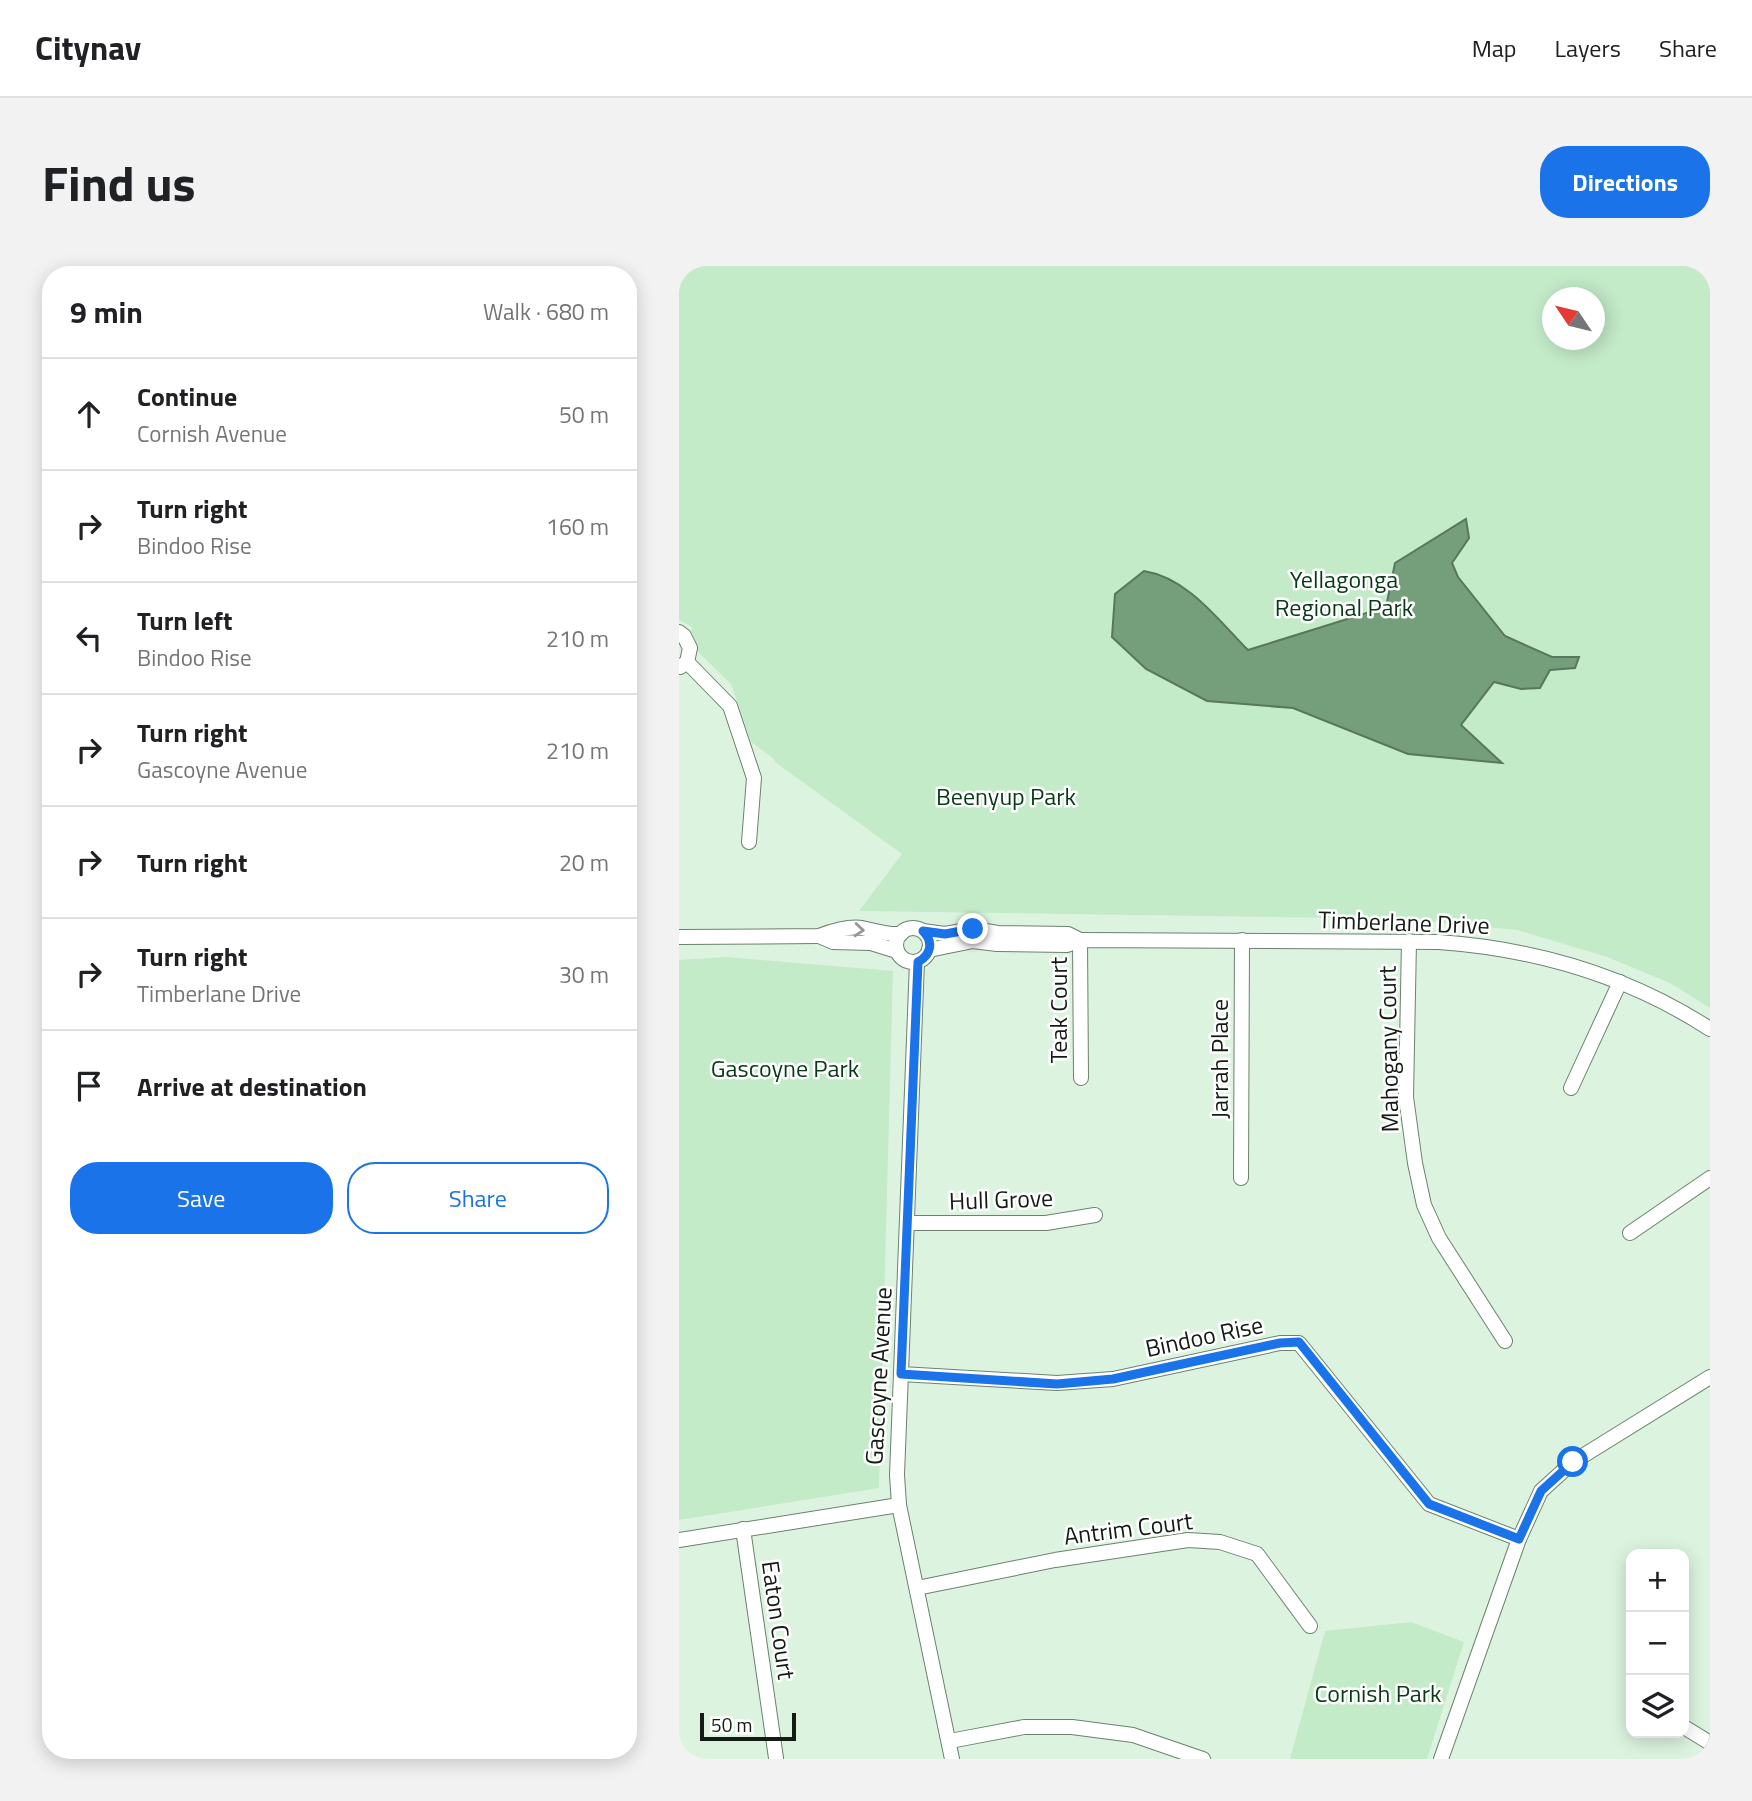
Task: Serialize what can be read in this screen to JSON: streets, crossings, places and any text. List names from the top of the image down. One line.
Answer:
{"streets":{"street":["Timberlane Drive","Teak Court","Mahogany Court","Jarrah Place","Hull Grove","Bindoo Rise","Gascoyne Avenue","Antrim Court","Eaton Court"]},"crossings":[["Timberlane Drive","Teak Court"],["Timberlane Drive","Mahogany Court"],["Timberlane Drive","Jarrah Place"],["Timberlane Drive","Gascoyne Avenue"],["Hull Grove","Gascoyne Avenue"],["Bindoo Rise","Gascoyne Avenue"],["Gascoyne Avenue","Antrim Court"]],"parks":["Yellagonga Regional Park","Beenyup Park","Gascoyne Park","Cornish Park"],"scale_bar":"50 m","north":"top left","page":{"header":"Citynav","nav":["Map","Layers","Share"],"title":"Find us","buttons":["Directions",["Save","Share"]],"heading":["9 min","Walk · 680 m"],"list":[["Continue","Cornish Avenue","50 m"],["Turn right","Bindoo Rise","160 m"],["Turn left","Bindoo Rise","210 m"],["Turn right","Gascoyne Avenue","210 m"],["Turn right","20 m"],["Turn right","Timberlane Drive","30 m"],"Arrive at destination"],"map_buttons":["+","−"],"scale":"50 m"}}
